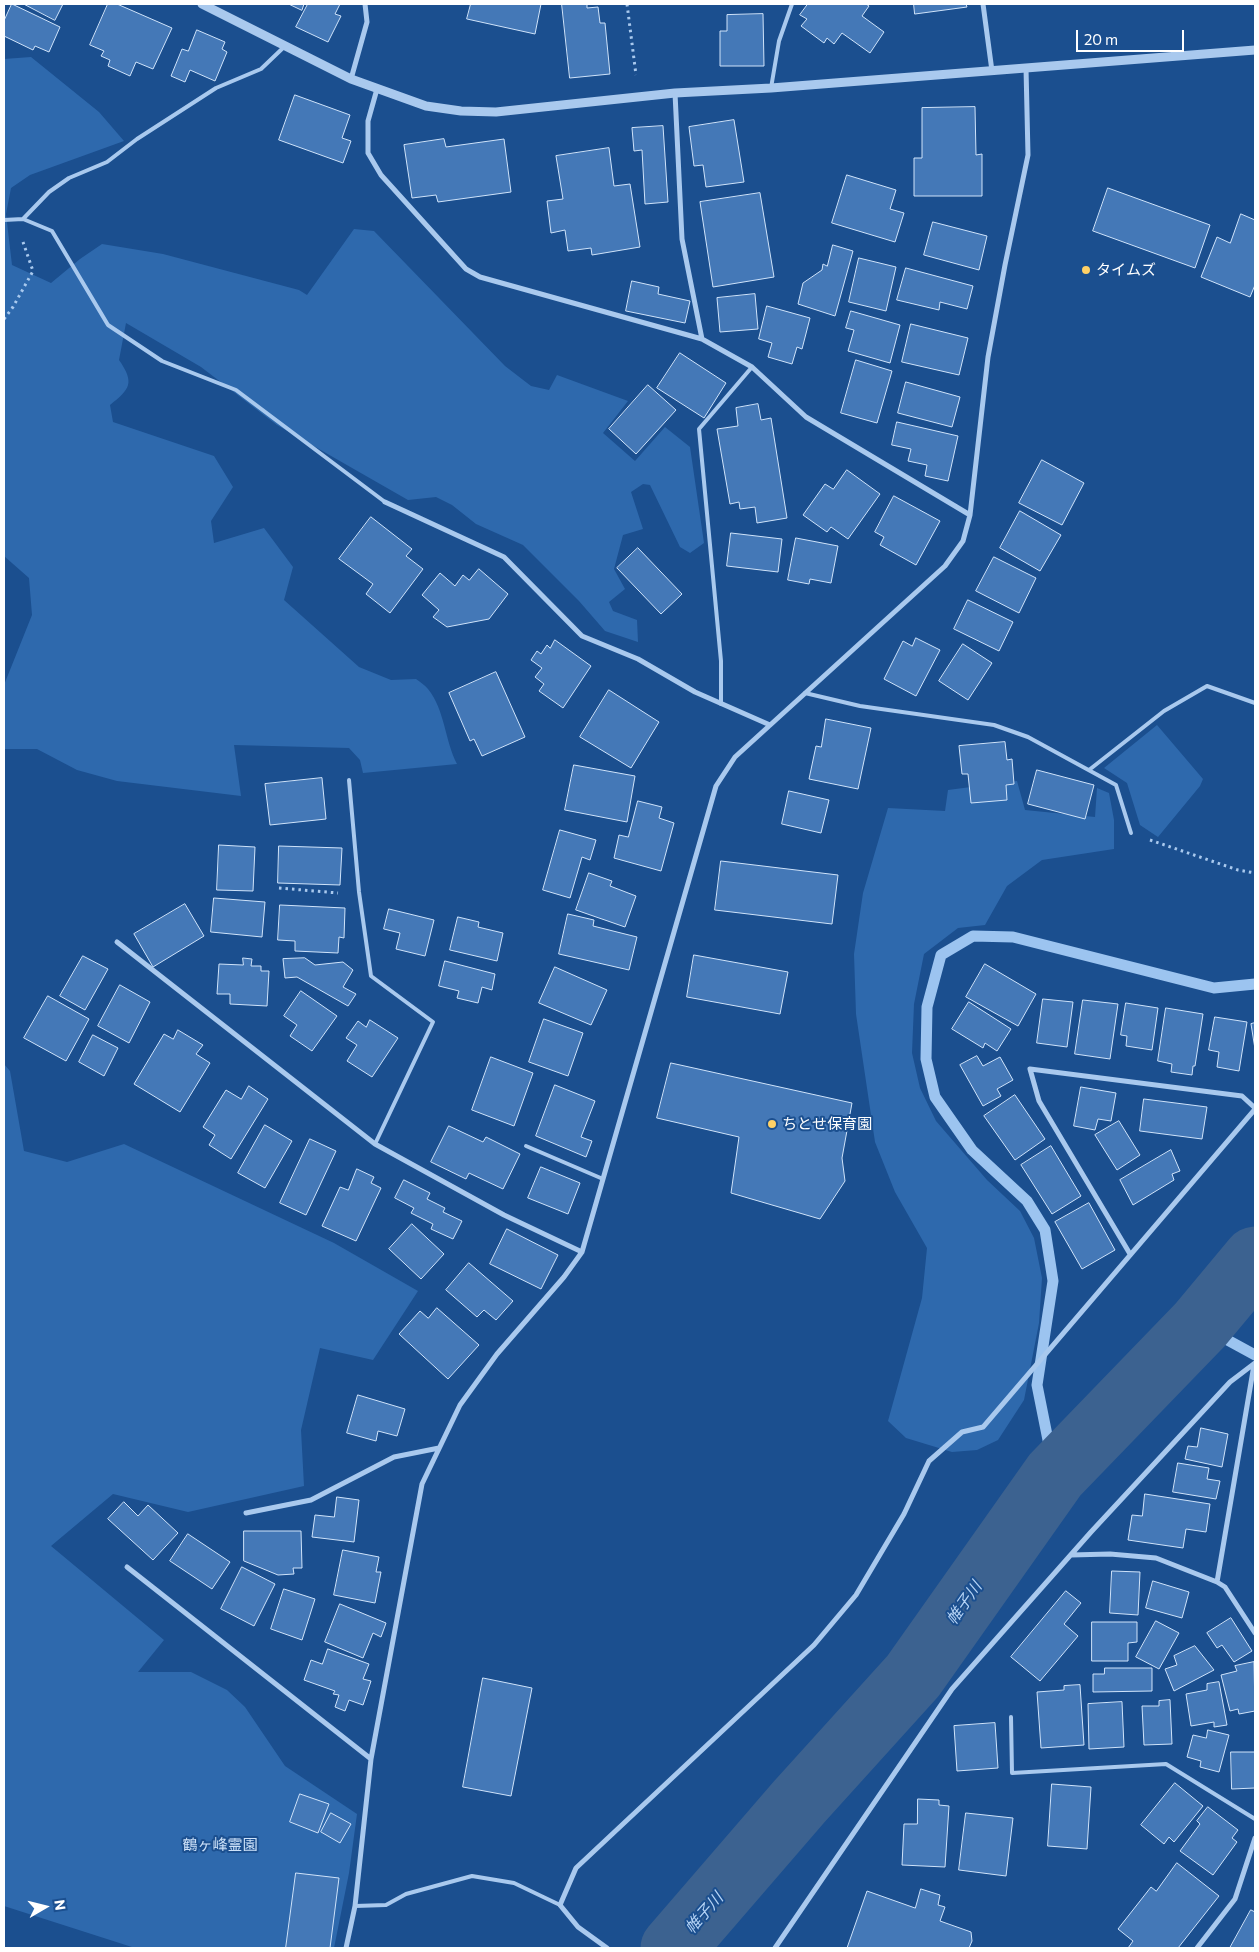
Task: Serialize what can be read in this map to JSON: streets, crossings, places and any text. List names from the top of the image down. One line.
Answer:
{"water":["帷子川"],"parks":["鶴ヶ峰霊園"],"places":["タイムズ","ちとせ保育園"],"scale_bar":"20 m","north":"right"}
